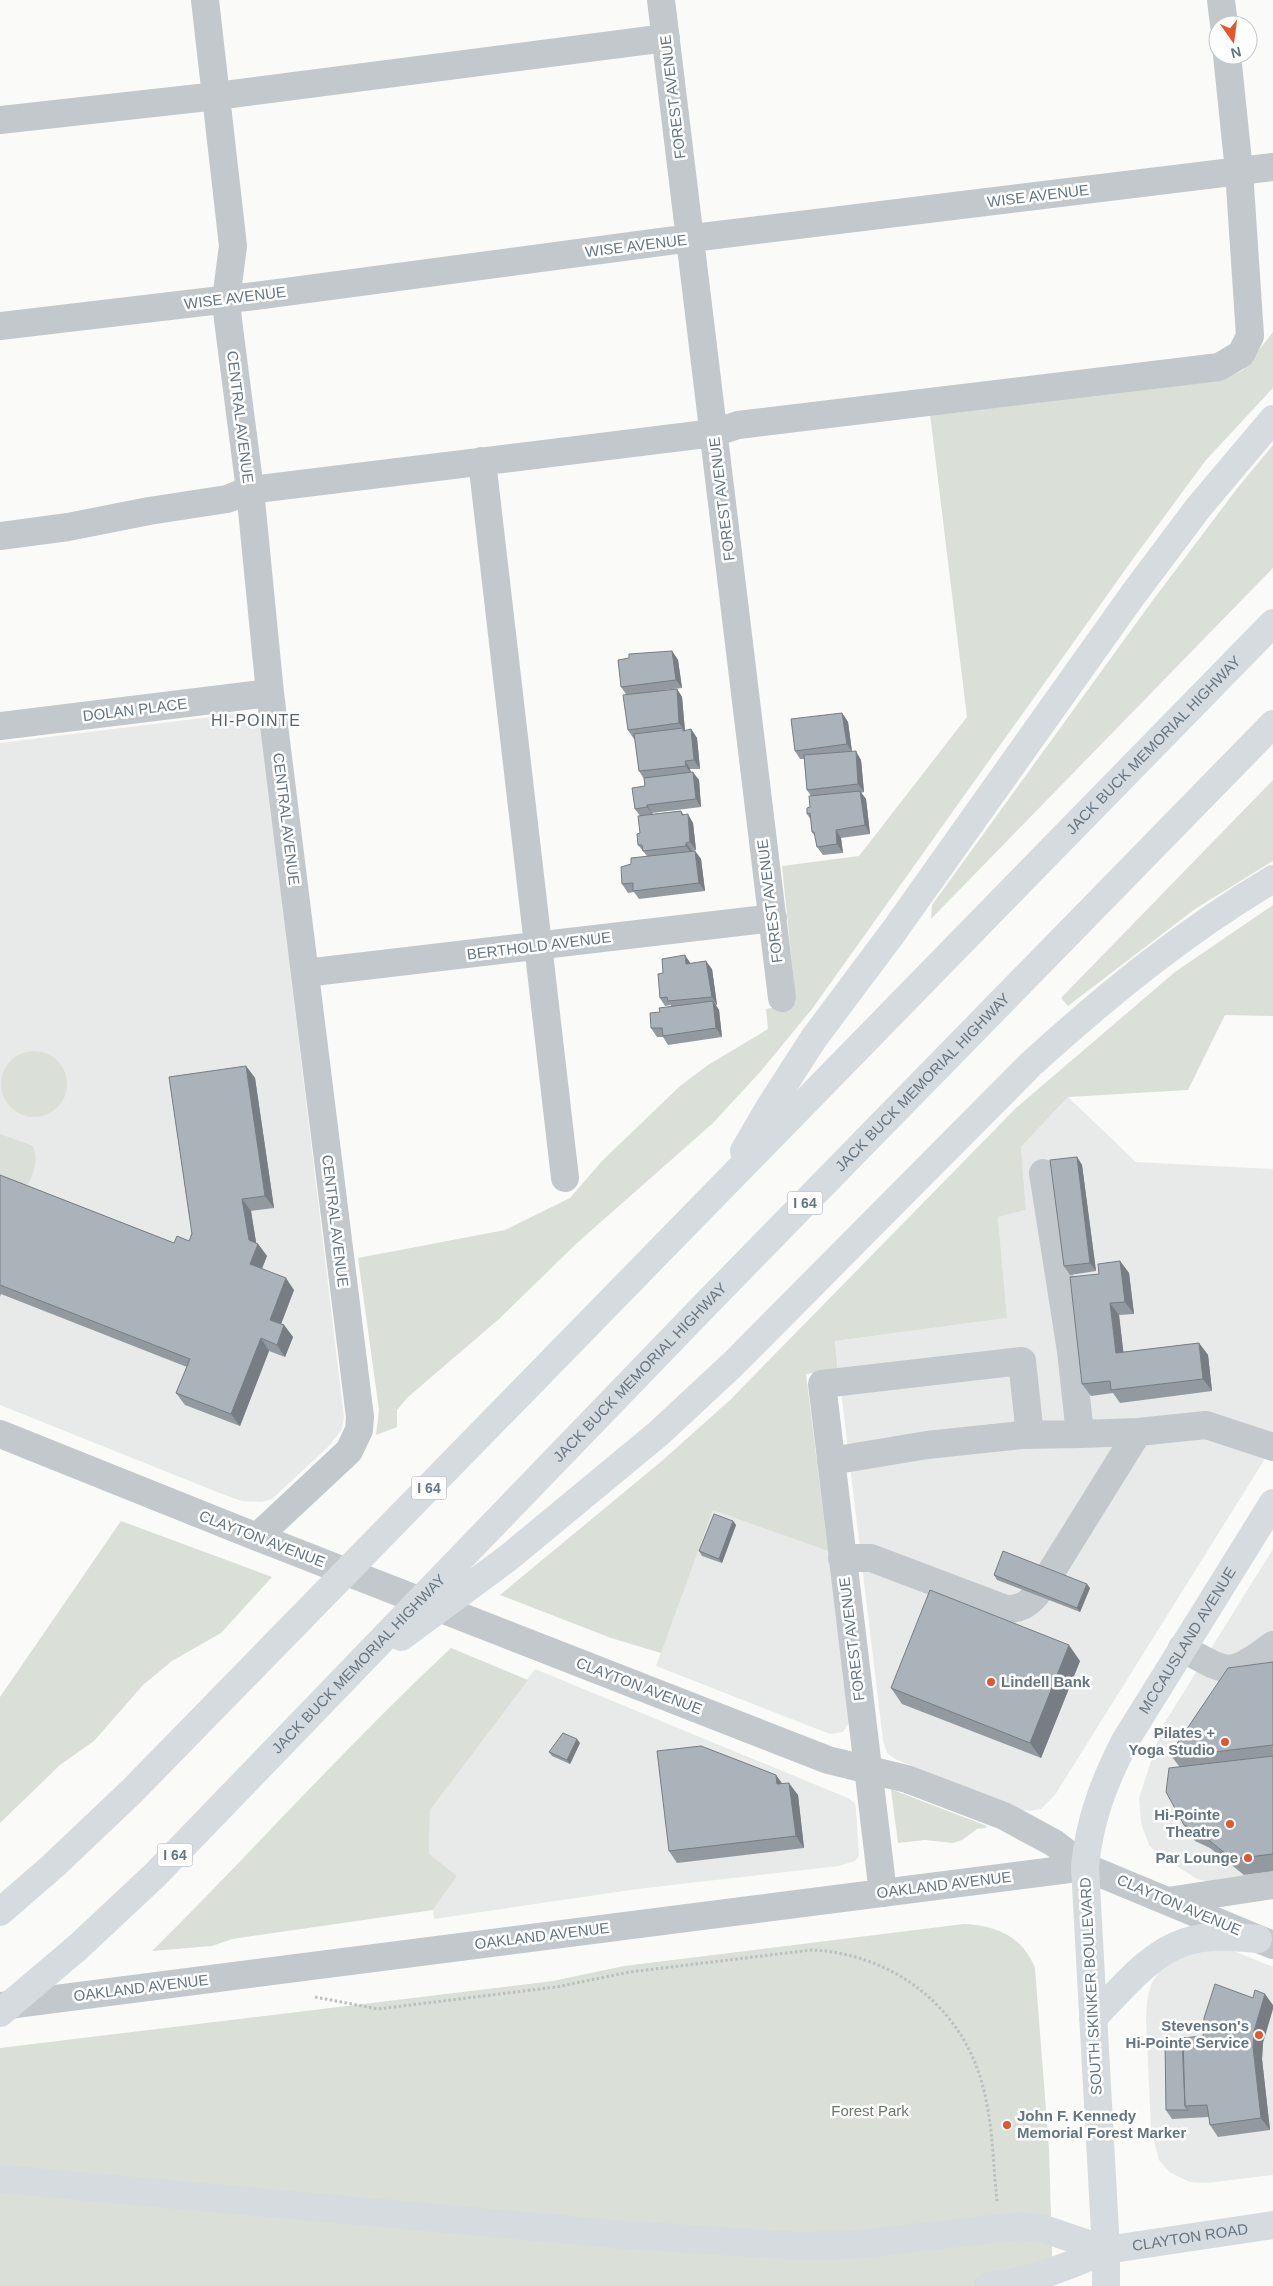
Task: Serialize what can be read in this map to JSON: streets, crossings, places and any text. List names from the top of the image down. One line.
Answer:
{"streets":{"main road":["JACK BUCK MEMORIAL HIGHWAY","I 64","MCCAUSLAND AVENUE","SOUTH SKINKER BOULEVARD","CLAYTON ROAD"],"street":["FOREST AVENUE","WISE AVENUE","CENTRAL AVENUE","DOLAN PLACE","BERTHOLD AVENUE","CLAYTON AVENUE","OAKLAND AVENUE"]},"crossings":[["FOREST AVENUE","WISE AVENUE"],["FOREST AVENUE","BERTHOLD AVENUE"],["FOREST AVENUE","CLAYTON AVENUE"],["FOREST AVENUE","OAKLAND AVENUE"],["WISE AVENUE","CENTRAL AVENUE"],["CENTRAL AVENUE","DOLAN PLACE"],["CENTRAL AVENUE","BERTHOLD AVENUE"],["CENTRAL AVENUE","CLAYTON AVENUE"],["CLAYTON AVENUE","MCCAUSLAND AVENUE"],["CLAYTON AVENUE","OAKLAND AVENUE"],["CLAYTON AVENUE","SOUTH SKINKER BOULEVARD"],["MCCAUSLAND AVENUE","OAKLAND AVENUE"],["MCCAUSLAND AVENUE","SOUTH SKINKER BOULEVARD"],["OAKLAND AVENUE","SOUTH SKINKER BOULEVARD"],["SOUTH SKINKER BOULEVARD","CLAYTON ROAD"]],"districts":["HI-POINTE"],"parks":["Forest Park"],"places":["Lindell Bank","Pilates + Yoga Studio","Hi-Pointe Theatre","Par Lounge","Stevenson's Hi-Pointe Service","John F. Kennedy Memorial Forest Marker"],"north":"bottom"}
